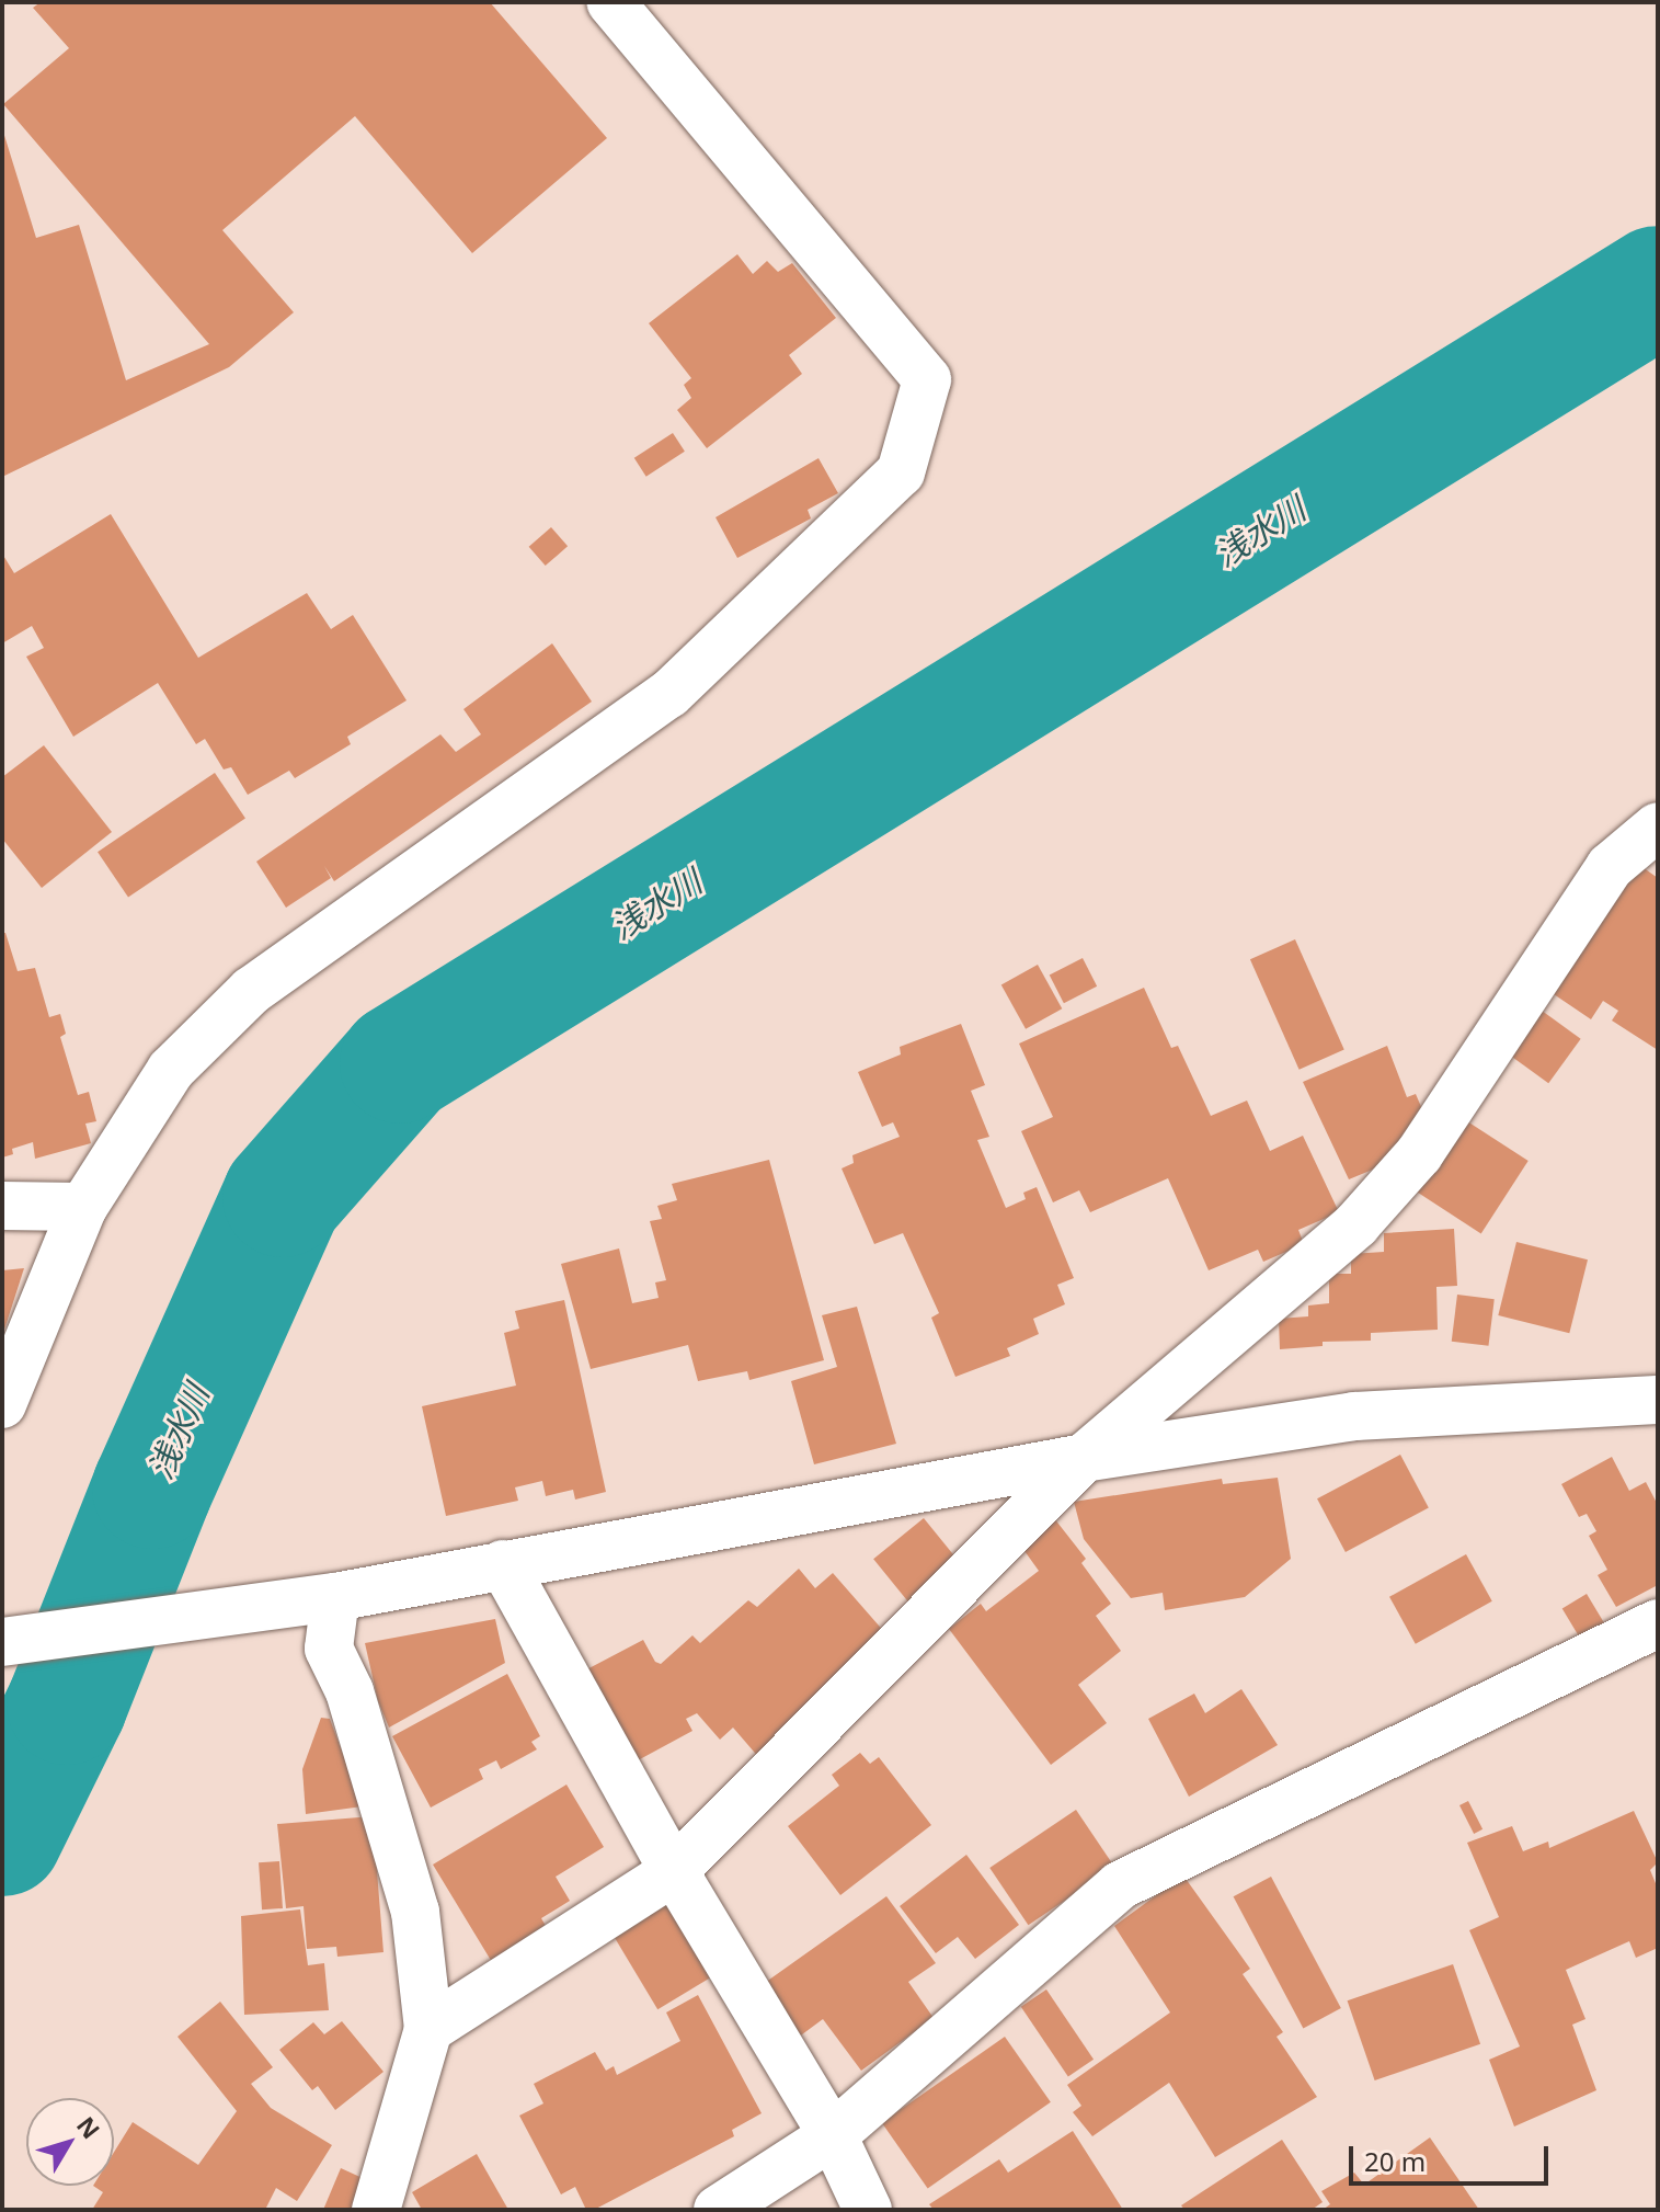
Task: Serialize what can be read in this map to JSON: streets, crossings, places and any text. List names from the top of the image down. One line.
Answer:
{"water":["浅水川"],"scale_bar":"20 m","north":"top right"}
